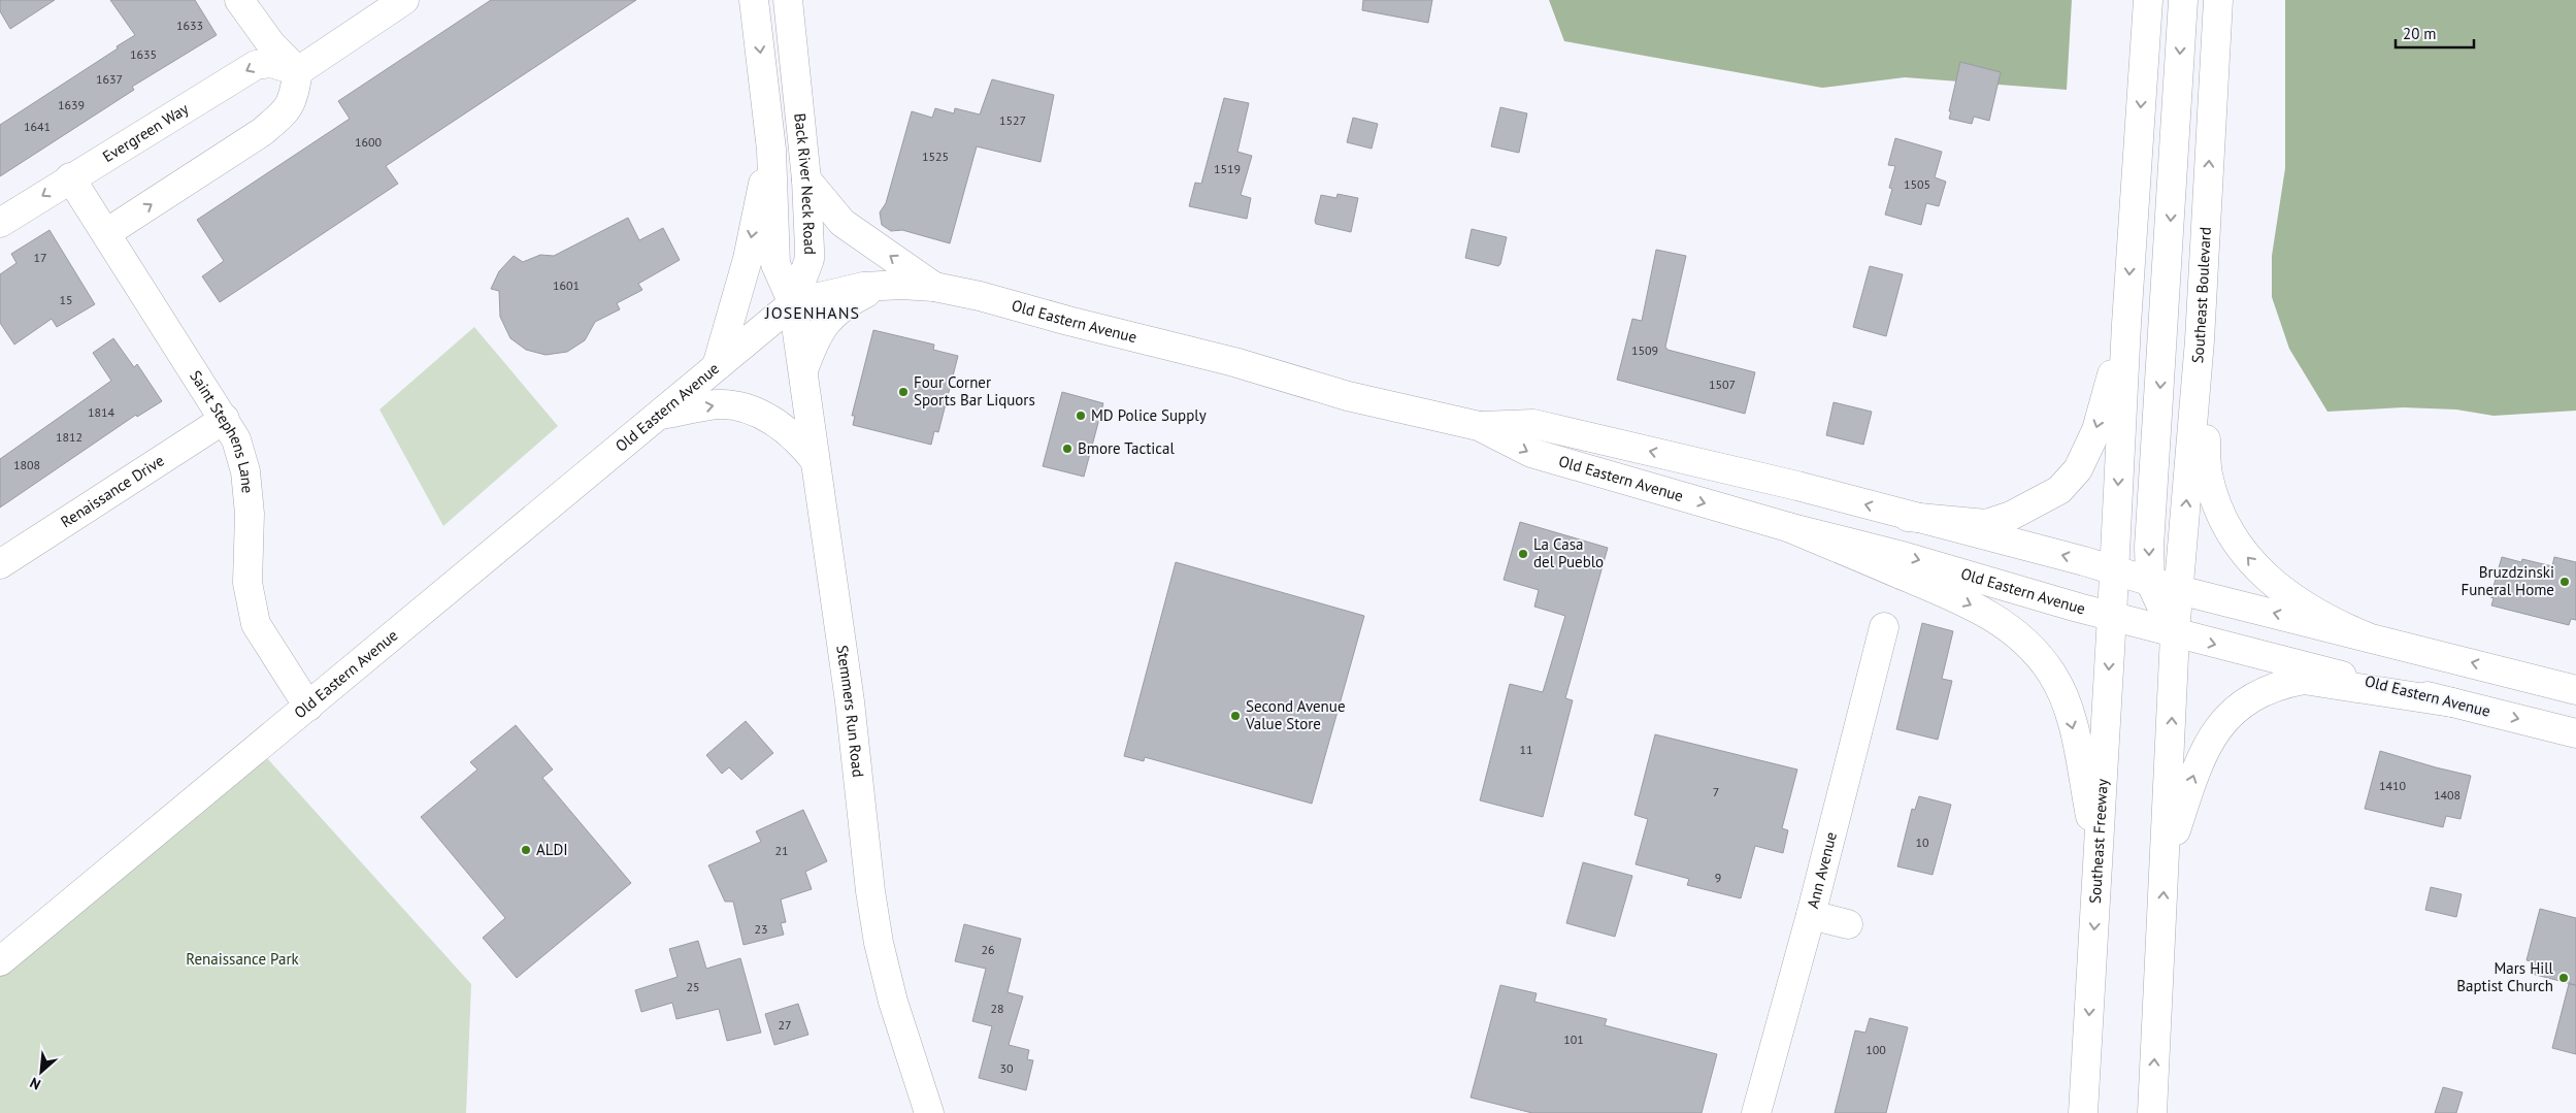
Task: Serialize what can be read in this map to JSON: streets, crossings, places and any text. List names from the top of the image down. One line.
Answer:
{"streets":{"main road":["Evergreen Way","Back River Neck Road","Southeast Boulevard","Old Eastern Avenue","Saint Stephens Lane","Renaissance Drive","Stemmers Run Road","Southeast Freeway","Ann Avenue"]},"crossings":[["Evergreen Way","Saint Stephens Lane"],["Back River Neck Road","Old Eastern Avenue"],["Back River Neck Road","Stemmers Run Road"],["Southeast Boulevard","Old Eastern Avenue"],["Old Eastern Avenue","Saint Stephens Lane"],["Old Eastern Avenue","Stemmers Run Road"],["Old Eastern Avenue","Southeast Freeway"],["Saint Stephens Lane","Renaissance Drive"]],"districts":["JOSENHANS"],"parks":["Renaissance Park"],"places":["Four Corner Sports Bar Liquors","MD Police Supply","Bmore Tactical","La Casa del Pueblo","Bruzdzinski Funeral Home","Second Avenue Value Store","ALDI","Mars Hill Baptist Church"],"house_numbers":["1633","1635","1637","1639","1527","1641","1600","1525","1519","1505","17","1601","15","1509","1507","1814","1812","1808","11","1410","7","1408","10","21","9","23","26","25","28","27","101","100","30"],"scale_bar":"20 m","north":"bottom left"}
